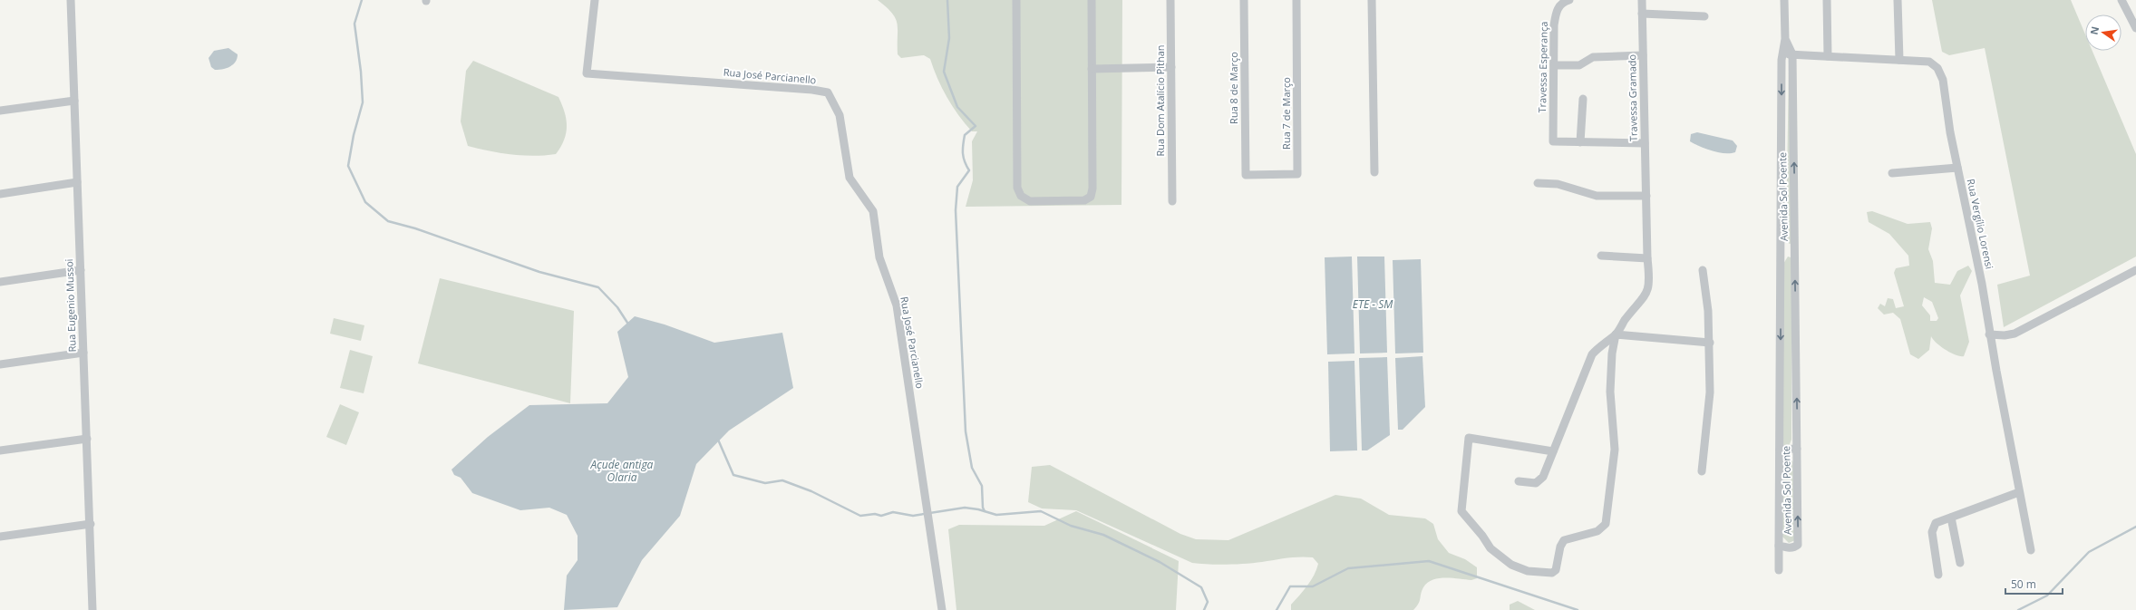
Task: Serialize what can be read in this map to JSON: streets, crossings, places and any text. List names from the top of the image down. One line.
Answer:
{"streets":{"street":["Travessa Esperança","Rua José Parcianello","Rua 8 de Março","Travessa Gramado","Rua Dom Atalício Pithan","Rua 7 de Março","Avenida Sol Poente","Rua Vergílio Lorensi","Rua Eugenio Mussoi"]},"crossings":[["Rua 8 de Março","Rua 7 de Março"],["Avenida Sol Poente","Rua Vergílio Lorensi"]],"water":["ETE - SM","Açude antiga Olaria"],"scale_bar":"50 m","north":"left"}
